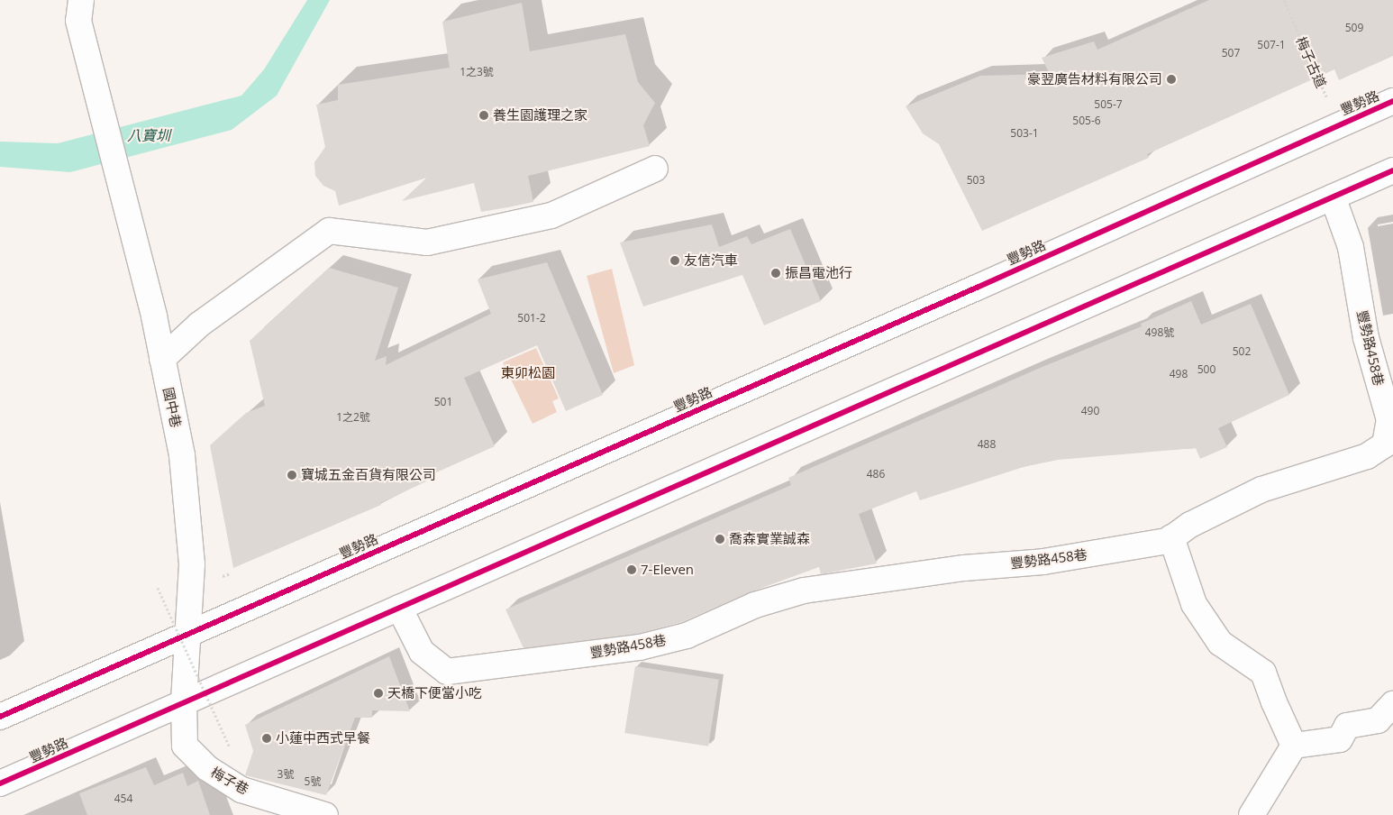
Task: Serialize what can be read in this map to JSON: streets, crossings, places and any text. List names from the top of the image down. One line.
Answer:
{"streets":{"main road":["豐勢路","豐勢路458巷","國中巷","梅子巷"],"path":["梅子古道"]},"crossings":[["梅子古道","豐勢路"],["豐勢路","豐勢路458巷"],["豐勢路","國中巷"],["豐勢路","梅子巷"],["國中巷","梅子巷"]],"water":["八寶圳"],"parks":["東卯松園"],"places":["豪翌廣告材料有限公司","養生園護理之家","友信汽車","振昌電池行","寶城五金百貨有限公司","喬森實業誠森","7-Eleven","天橋下便當小吃","小蓮中西式早餐"],"house_numbers":["509","507-1","507","1之3號","505-7","505-6","503-1","503","501-2","498號","502","500","498","501","490","1之2號","488","486","3號","5號","454"]}
